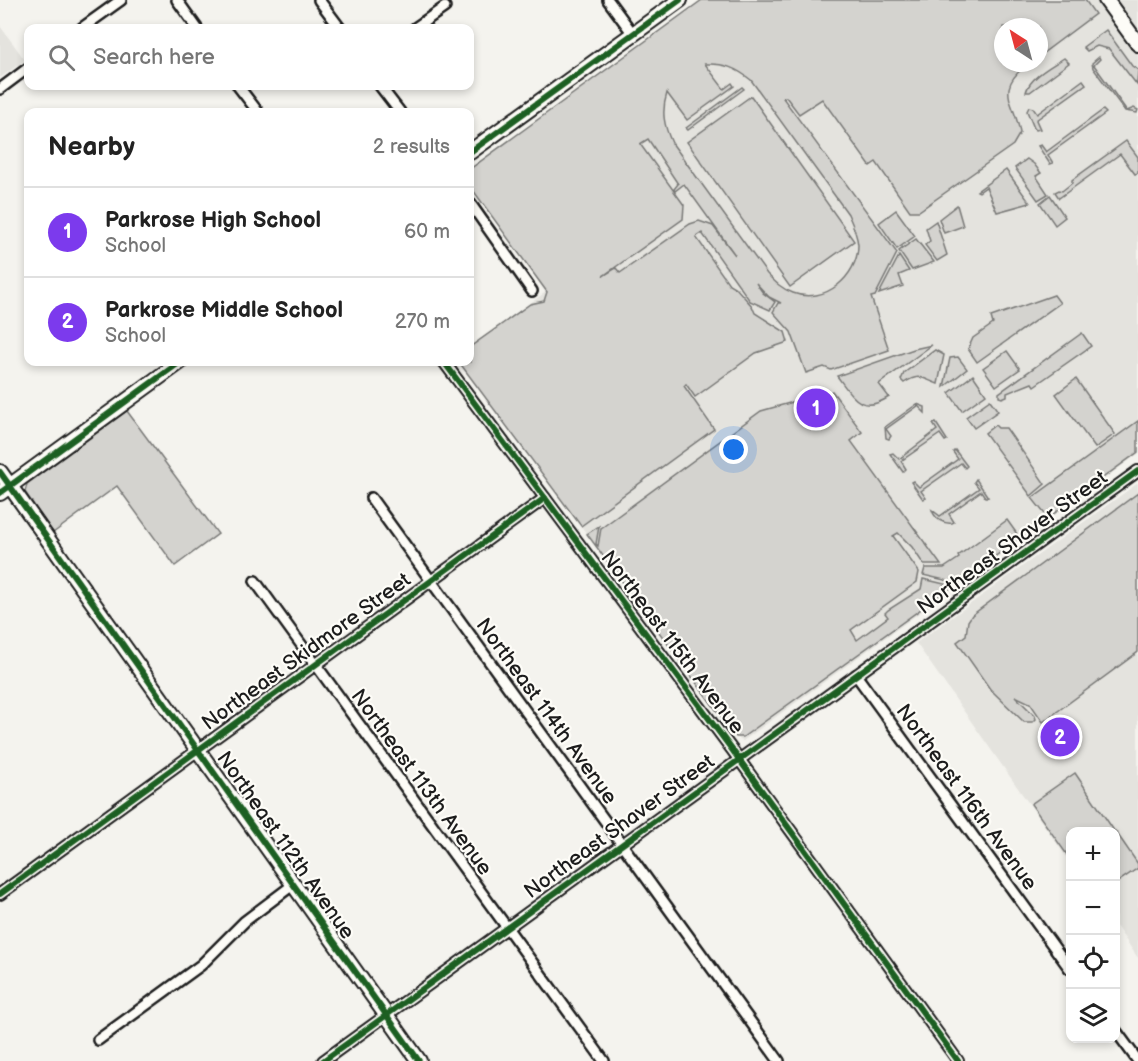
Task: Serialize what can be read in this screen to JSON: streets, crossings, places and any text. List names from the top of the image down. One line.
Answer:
{"streets":{"street":["Northeast Shaver Street","Northeast 115th Avenue","Northeast Skidmore Street","Northeast 114th Avenue","Northeast 113th Avenue","Northeast 116th Avenue","Northeast 112th Avenue"]},"crossings":[["Northeast Shaver Street","Northeast 115th Avenue"],["Northeast Shaver Street","Northeast 114th Avenue"],["Northeast Shaver Street","Northeast 113th Avenue"],["Northeast Shaver Street","Northeast 116th Avenue"],["Northeast Shaver Street","Northeast 112th Avenue"],["Northeast 115th Avenue","Northeast Skidmore Street"],["Northeast Skidmore Street","Northeast 114th Avenue"],["Northeast Skidmore Street","Northeast 113th Avenue"],["Northeast Skidmore Street","Northeast 112th Avenue"]],"north":"top left","page":{"search":"Search here","heading":["Nearby","2 results"],"list":[{"mark":"1","name":"Parkrose High School","note":"School","value":"60 m"},{"mark":"2","name":"Parkrose Middle School","note":"School","value":"270 m"}],"pins":["1","2"],"map_buttons":["+","−"]}}
